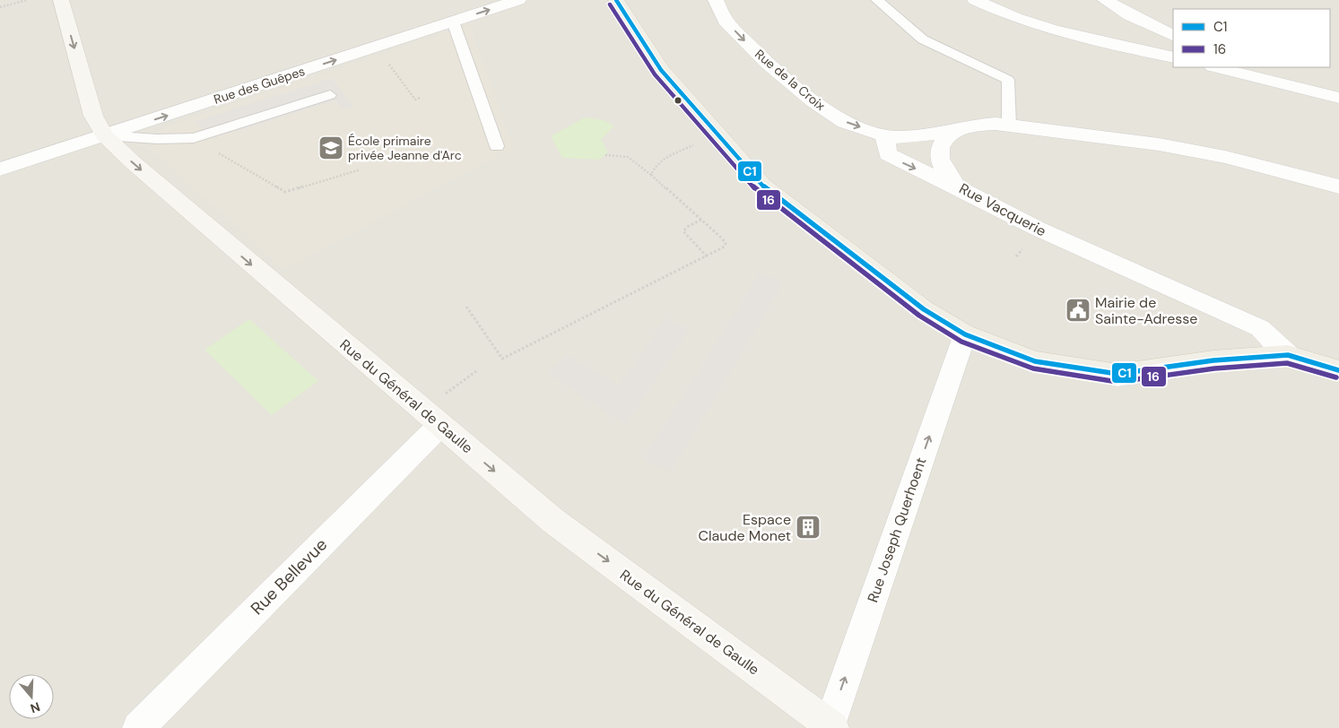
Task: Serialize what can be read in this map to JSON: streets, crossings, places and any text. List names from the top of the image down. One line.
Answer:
{"streets":{"main road":["Rue du Général de Gaulle"],"street":["Rue de la Croix","Rue des Guêpes","Rue Vacquerie","Rue Joseph Querhoent","Rue Bellevue"]},"crossings":[["Rue de la Croix","Rue Vacquerie"],["Rue des Guêpes","Rue du Général de Gaulle"],["Rue du Général de Gaulle","Rue Joseph Querhoent"],["Rue du Général de Gaulle","Rue Bellevue"]],"one_way":["Rue de la Croix","Rue des Guêpes","Rue du Général de Gaulle","Rue Joseph Querhoent"],"places":{"school or university":["École primaire privée Jeanne d'Arc"],"public building":["Mairie de Sainte-Adresse"],"building":["Espace Claude Monet"]},"lines":["transit line C1","transit line 16"],"legend":["C1","16"],"north":"bottom"}
